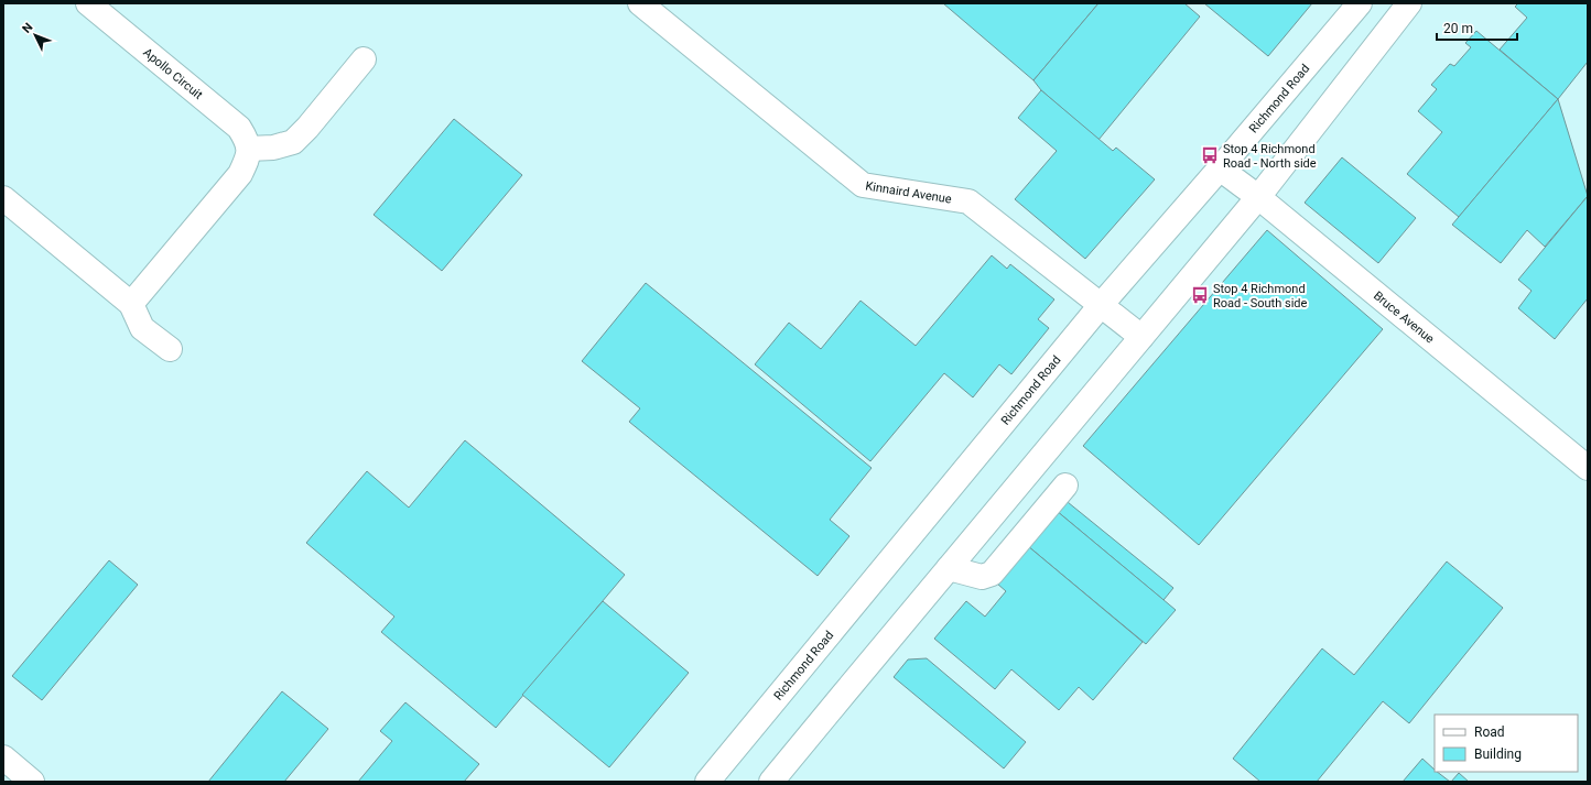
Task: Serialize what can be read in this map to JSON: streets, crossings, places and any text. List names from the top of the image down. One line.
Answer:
{"streets":{"main road":["Apollo Circuit","Richmond Road","Kinnaird Avenue","Bruce Avenue"]},"crossings":[["Richmond Road","Kinnaird Avenue"],["Richmond Road","Bruce Avenue"]],"places":{"bus stop":["Stop 4 Richmond Road - North side","Stop 4 Richmond Road - South side"]},"legend":["Road","Building"],"scale_bar":"20 m","north":"top left"}
